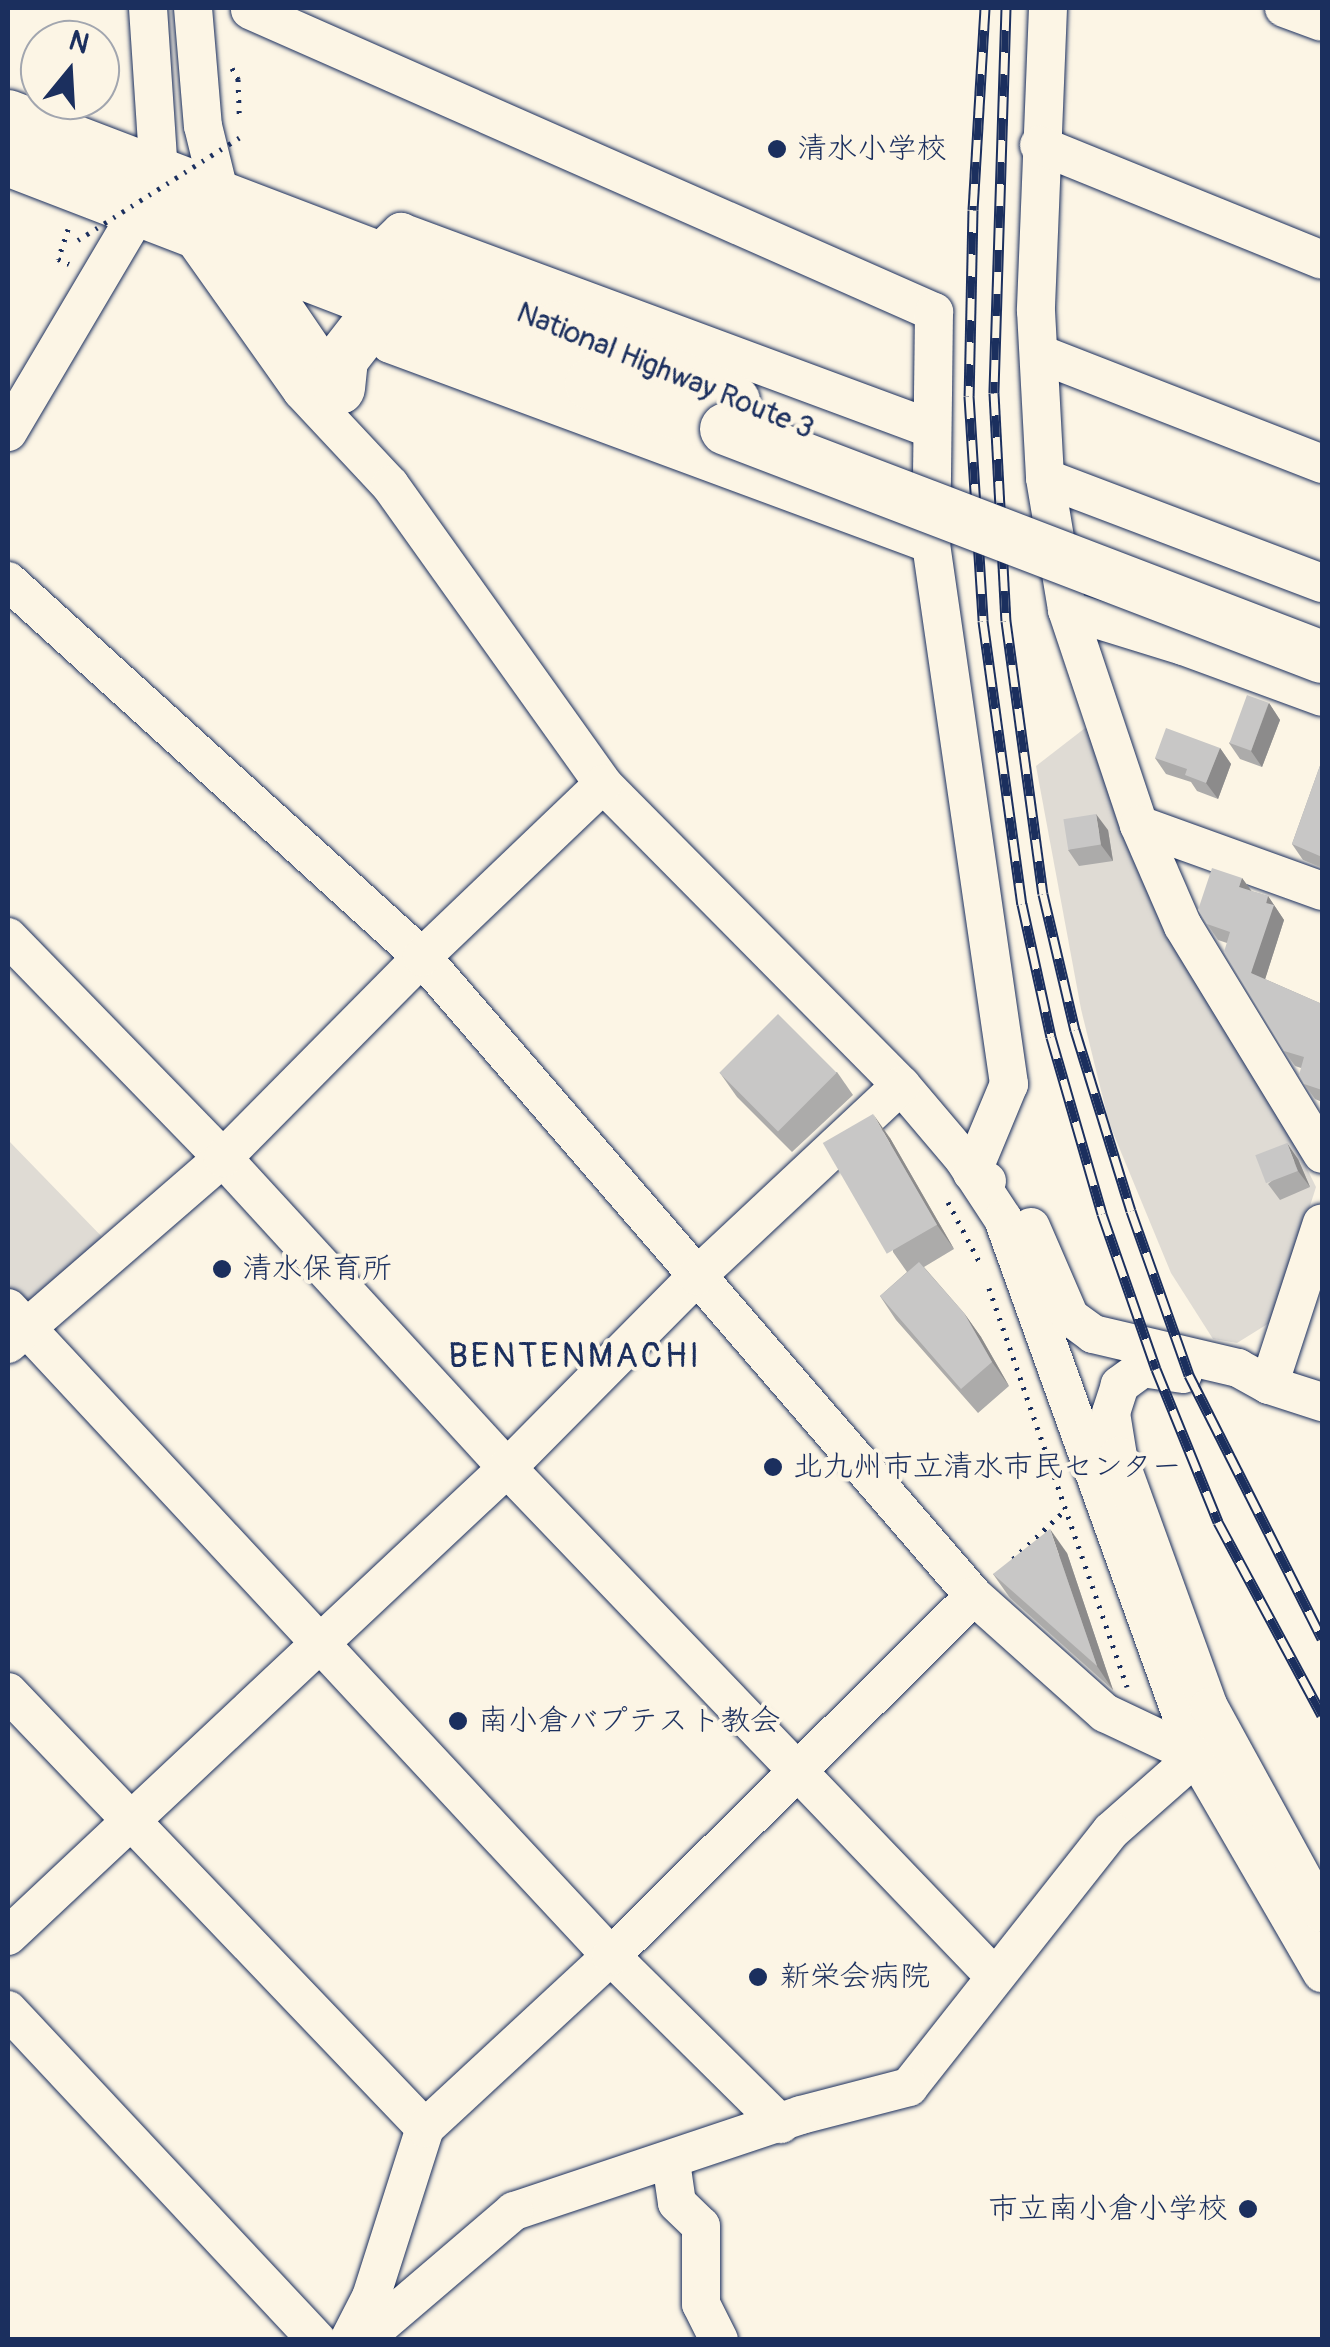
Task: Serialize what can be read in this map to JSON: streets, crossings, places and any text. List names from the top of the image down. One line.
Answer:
{"streets":{"highway":["National Highway Route 3"]},"districts":["BENTENMACHI"],"places":["清水小学校","清水保育所","北九州市立清水市民センター","南小倉バプテスト教会","新栄会病院","市立南小倉小学校"],"north":"top"}
